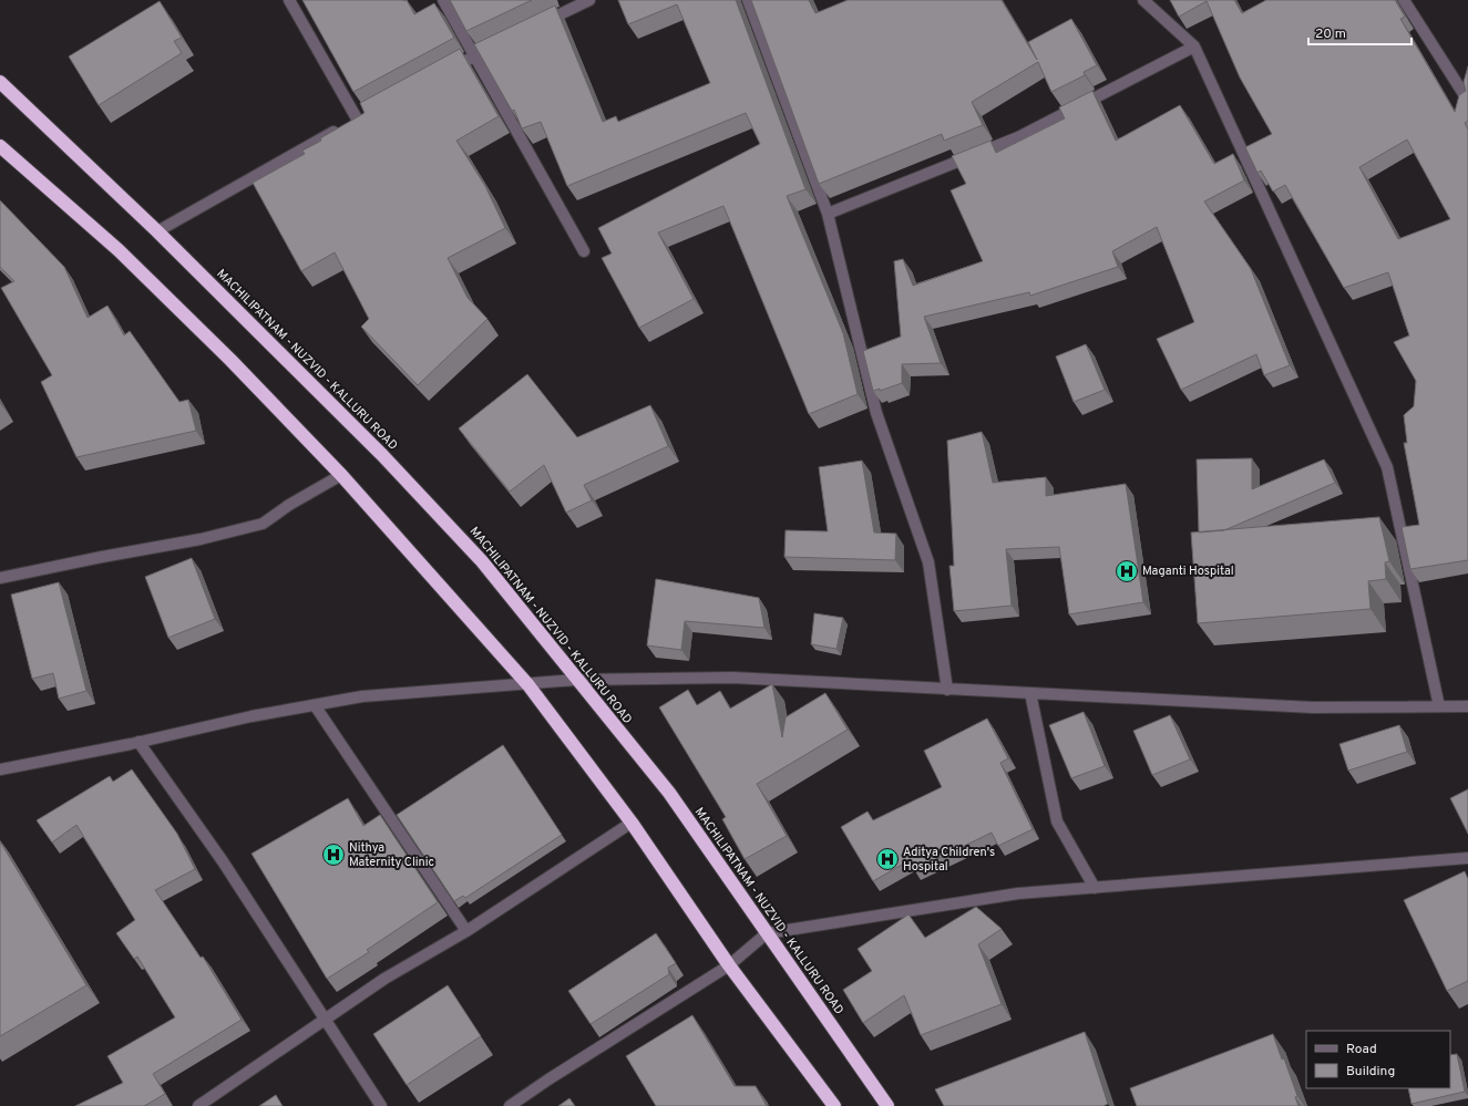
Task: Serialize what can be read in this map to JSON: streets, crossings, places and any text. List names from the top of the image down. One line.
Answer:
{"streets":{"highway":["MACHILIPATNAM - NUZVID - KALLURU ROAD"]},"places":{"hospital":["Maganti Hospital","Nithya Maternity Clinic","Aditya Children's Hospital"]},"legend":["Road","Building"],"scale_bar":"20 m"}
